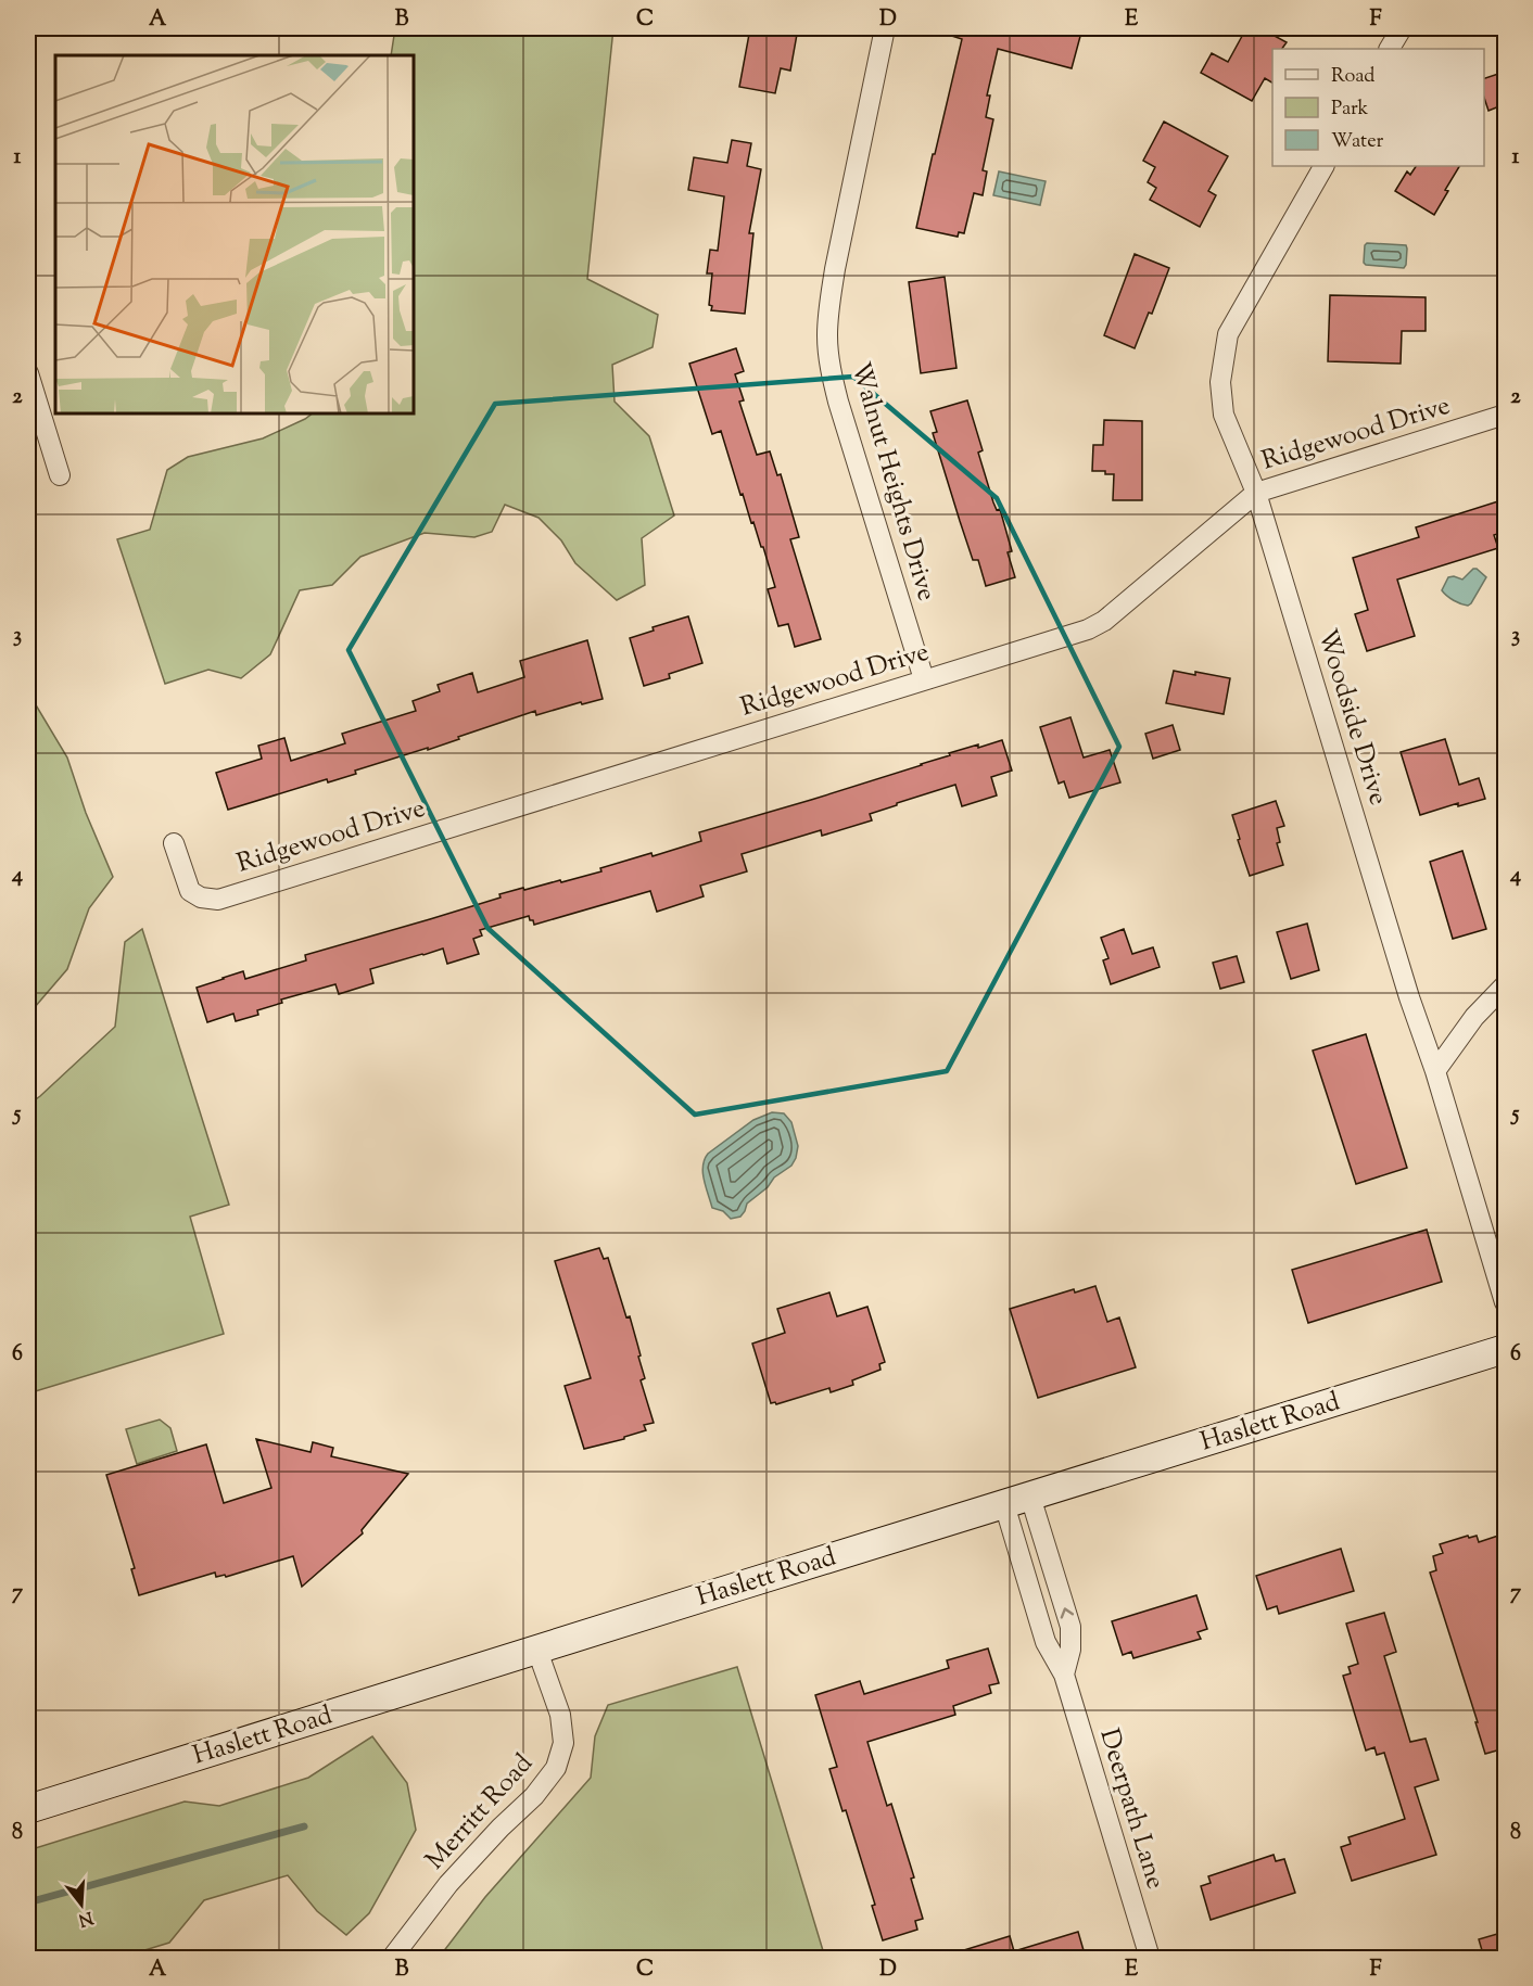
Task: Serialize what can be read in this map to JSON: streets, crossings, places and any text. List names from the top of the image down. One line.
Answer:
{"streets":{"main road":["Haslett Road"],"street":["Ridgewood Drive","Walnut Heights Drive","Woodside Drive","Deerpath Lane","Merritt Road"]},"crossings":[["Ridgewood Drive","Walnut Heights Drive"],["Ridgewood Drive","Woodside Drive"],["Haslett Road","Deerpath Lane"],["Haslett Road","Merritt Road"]],"legend":["Road","Park","Water"],"north":"bottom","grid":{"columns":["A","B","C","D","E","F"],"rows":["1","2","3","4","5","6","7","8"]}}
